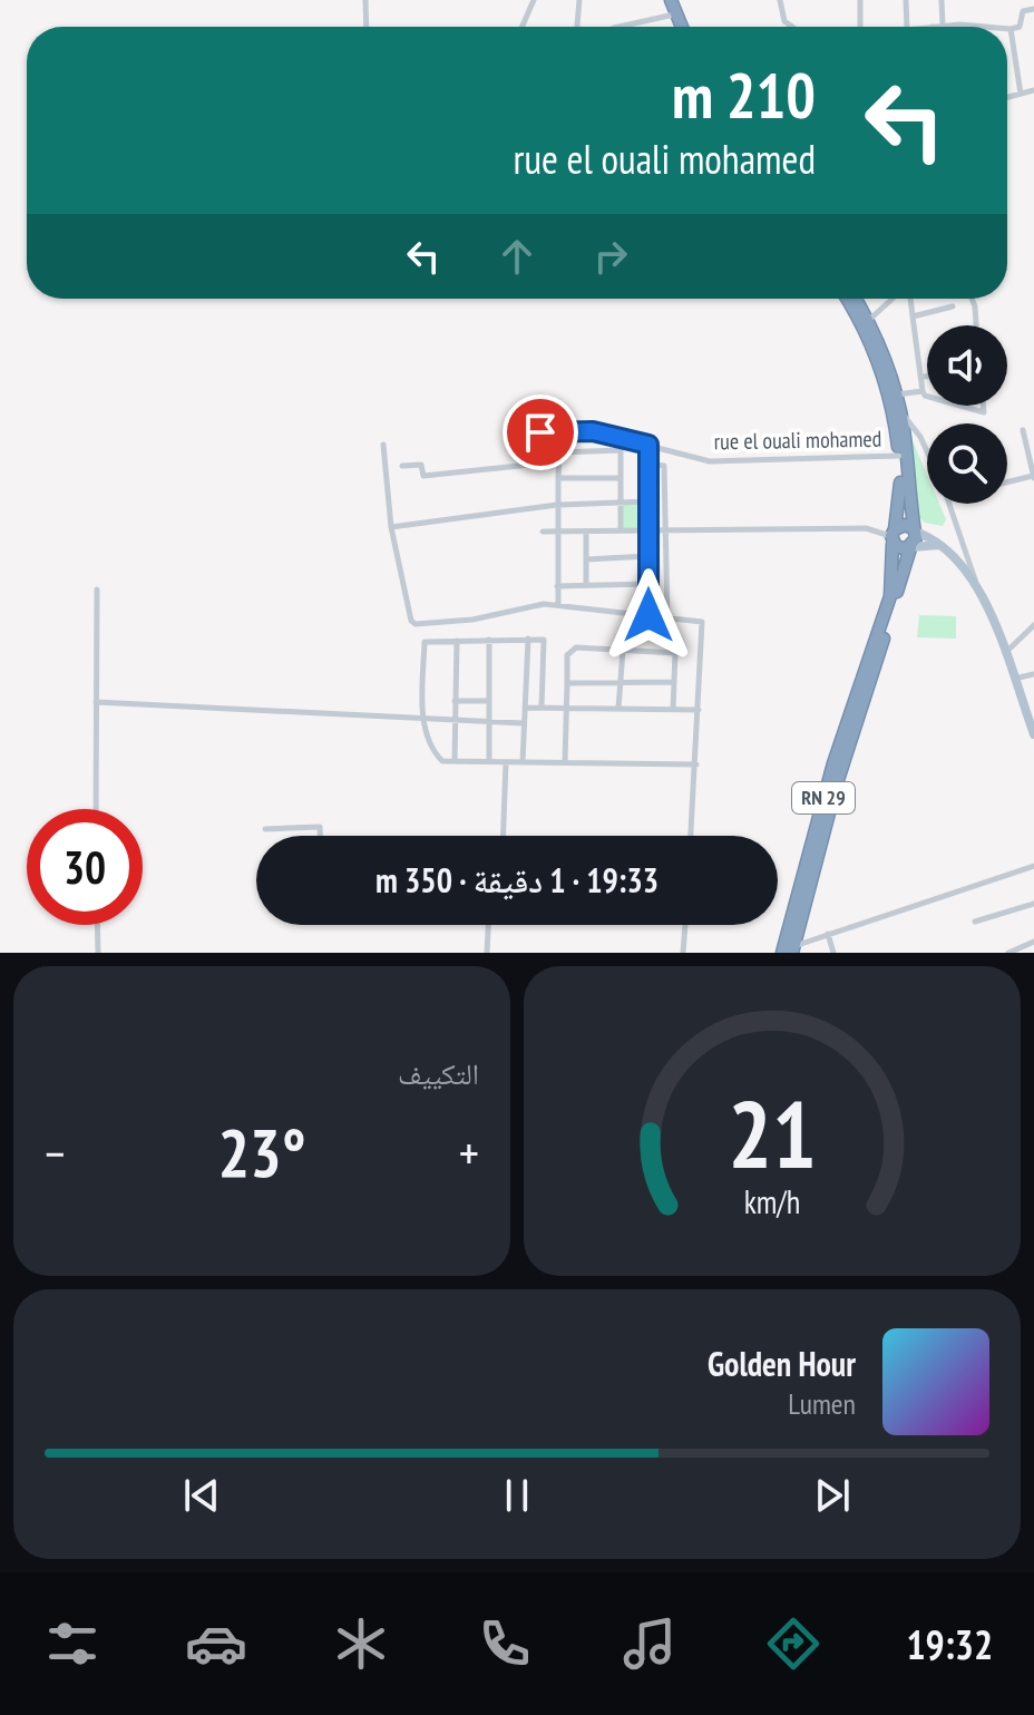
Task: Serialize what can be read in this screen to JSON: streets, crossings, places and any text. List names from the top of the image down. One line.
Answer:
{"streets":{"highway":["RN 29"],"street":["rue el ouali mohamed"]},"crossings":[["rue el ouali mohamed","RN 29"]],"page":{"turn":["210 m","rue el ouali mohamed"],"limit":"30","trip":"19:33 · 1 دقيقة · 350 m","tile":"التكييف","heat":["−","23°","+"],"song":["Golden Hour","Lumen"],"tabs":"19:32","gauge":["21","km/h"]}}
